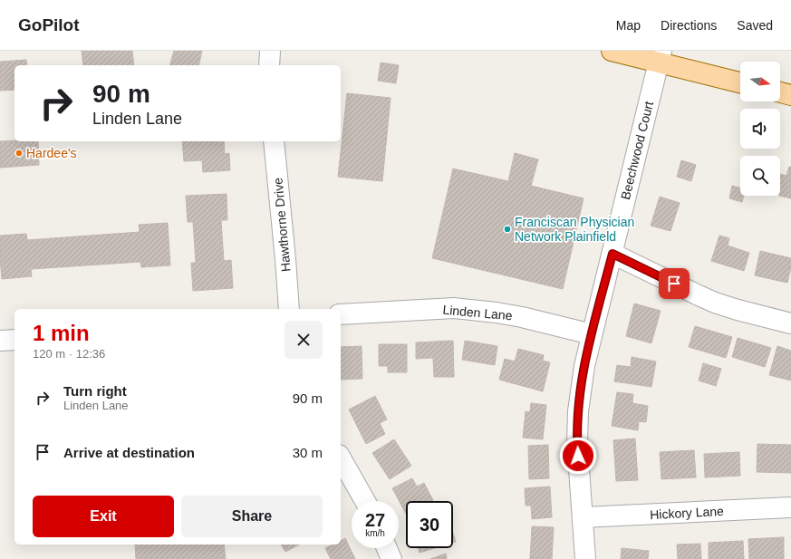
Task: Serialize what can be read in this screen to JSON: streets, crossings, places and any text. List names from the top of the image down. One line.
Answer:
{"streets":{"street":["Beechwood Court","Hawthorne Drive","Linden Lane","Hickory Lane"]},"crossings":[["Beechwood Court","Linden Lane"],["Beechwood Court","Hickory Lane"]],"places":["Hardee's","Franciscan Physician Network Plainfield"],"north":"right","page":{"header":"GoPilot","nav":["Map","Directions","Saved"],"turn":["90 m","Linden Lane"],"heading":["1 min","120 m · 12:36"],"list":[{"name":"Turn right","note":"Linden Lane","value":"90 m"},{"name":"Arrive at destination","value":"30 m"}],"buttons":["Exit","Share"],"speed":"27 km/h","limit":"30"}}
